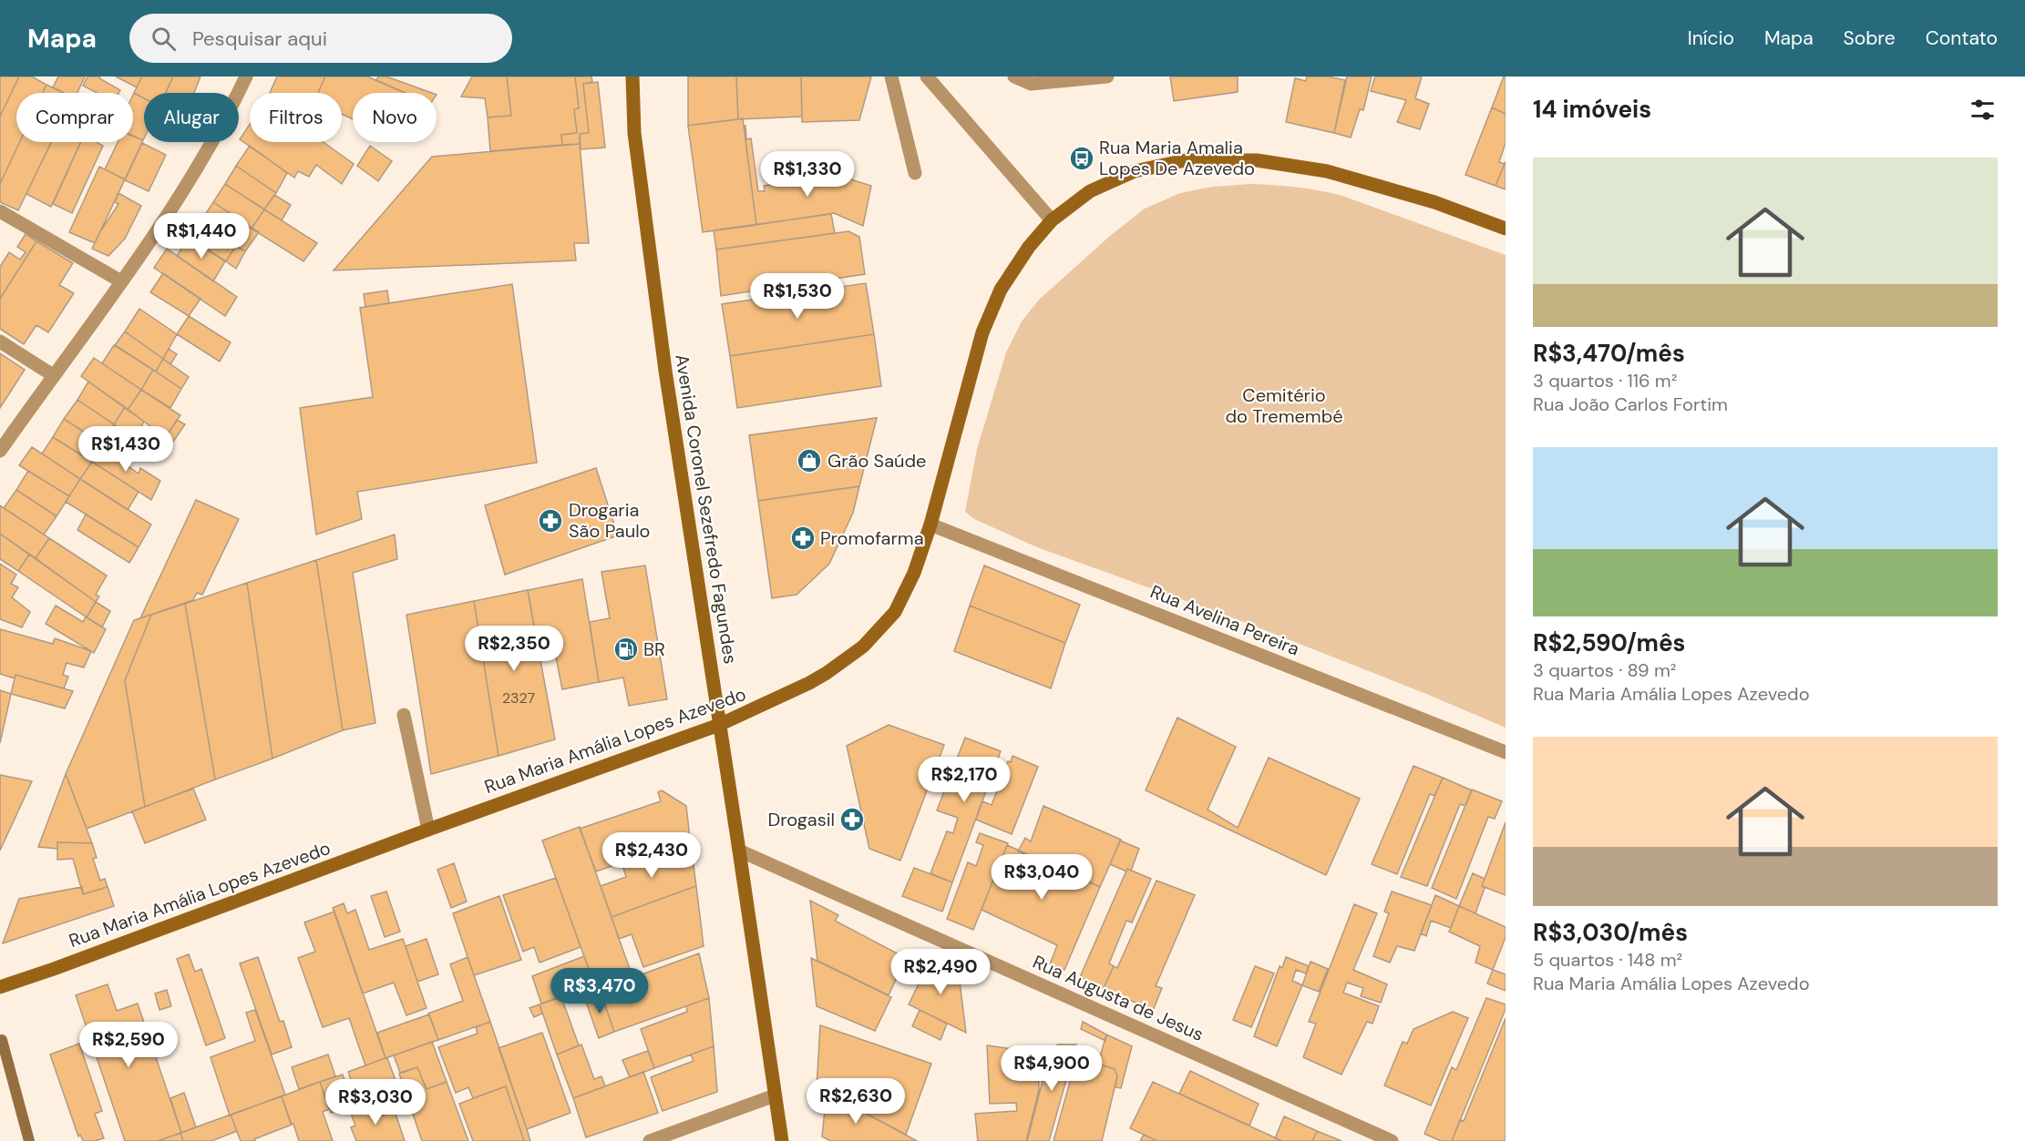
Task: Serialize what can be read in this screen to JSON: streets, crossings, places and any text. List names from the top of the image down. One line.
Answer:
{"streets":{"main road":["Avenida Coronel Sezefredo Fagundes","Rua Maria Amália Lopes Azevedo"],"street":["Rua Avelina Pereira","Rua Augusta de Jesus"]},"crossings":[["Avenida Coronel Sezefredo Fagundes","Rua Maria Amália Lopes Azevedo"],["Avenida Coronel Sezefredo Fagundes","Rua Augusta de Jesus"],["Rua Avelina Pereira","Rua Maria Amália Lopes Azevedo"]],"parks":["Cemitério do Tremembé"],"places":{"bus stop":["Rua Maria Amalia Lopes De Azevedo"],"shop":["Grão Saúde"],"pharmacy":["Drogaria São Paulo","Promofarma","Drogasil"],"fuel station":["BR"]},"house_numbers":["2327"],"page":{"header":"Mapa","search":"Pesquisar aqui","nav":["Início","Mapa","Sobre","Contato"],"heading":"14 imóveis","chip":["Comprar","Alugar","Filtros","Novo"],"list":[{"name":"R$3,470/mês","note":"3 quartos · 116 m² · Rua João Carlos Fortim"},{"name":"R$2,590/mês","note":"3 quartos · 89 m² · Rua Maria Amália Lopes Azevedo"},{"name":"R$3,030/mês","note":"5 quartos · 148 m² · Rua Maria Amália Lopes Azevedo"}],"price":["R$1,330","R$1,440","R$1,530","R$1,430","R$2,350","R$2,170","R$2,430","R$3,040","R$2,490","R$3,470","R$2,590","R$4,900","R$2,630","R$3,030"]}}
